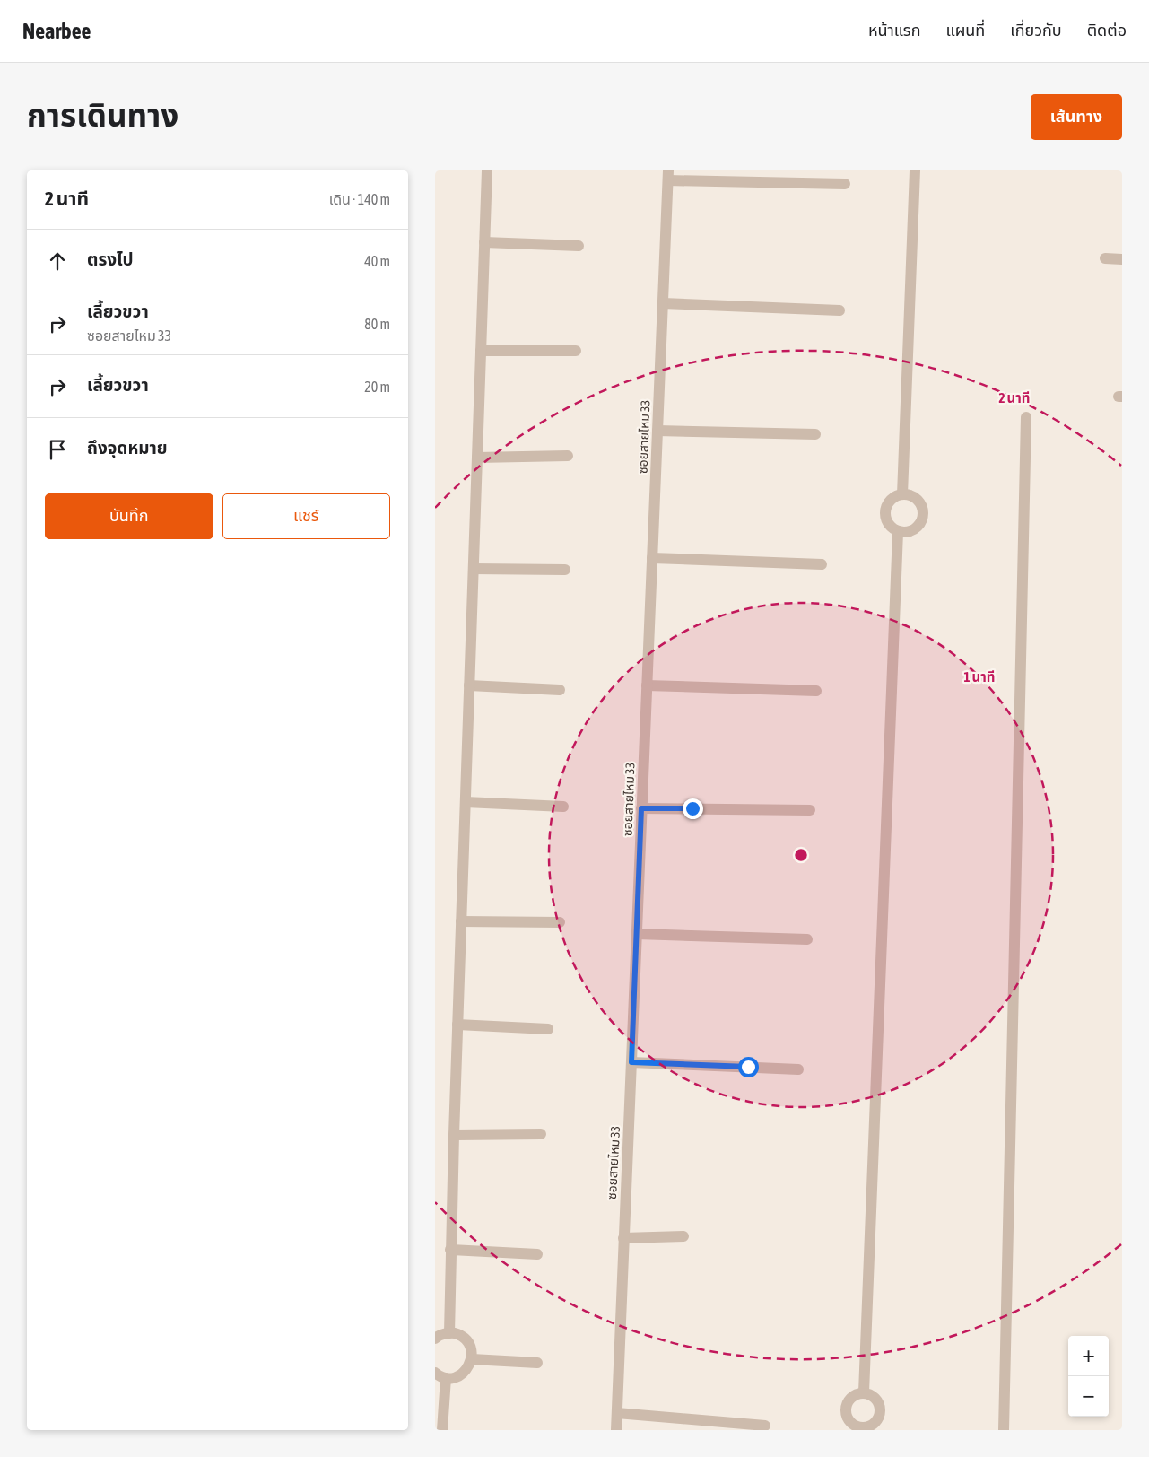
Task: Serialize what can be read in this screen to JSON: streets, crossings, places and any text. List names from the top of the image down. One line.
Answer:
{"streets":{"street":["ซอยสายไหม 33"]},"page":{"header":"Nearbee","nav":["หน้าแรก","แผนที่","เกี่ยวกับ","ติดต่อ"],"title":"การเดินทาง","buttons":["เส้นทาง",["บันทึก","แชร์"]],"heading":["2 นาที","เดิน · 140 m"],"list":[["ตรงไป","40 m"],["เลี้ยวขวา","ซอยสายไหม 33","80 m"],["เลี้ยวขวา","20 m"],"ถึงจุดหมาย"],"map_buttons":["+","−"]},"rings":["2 นาที","1 นาที"]}
